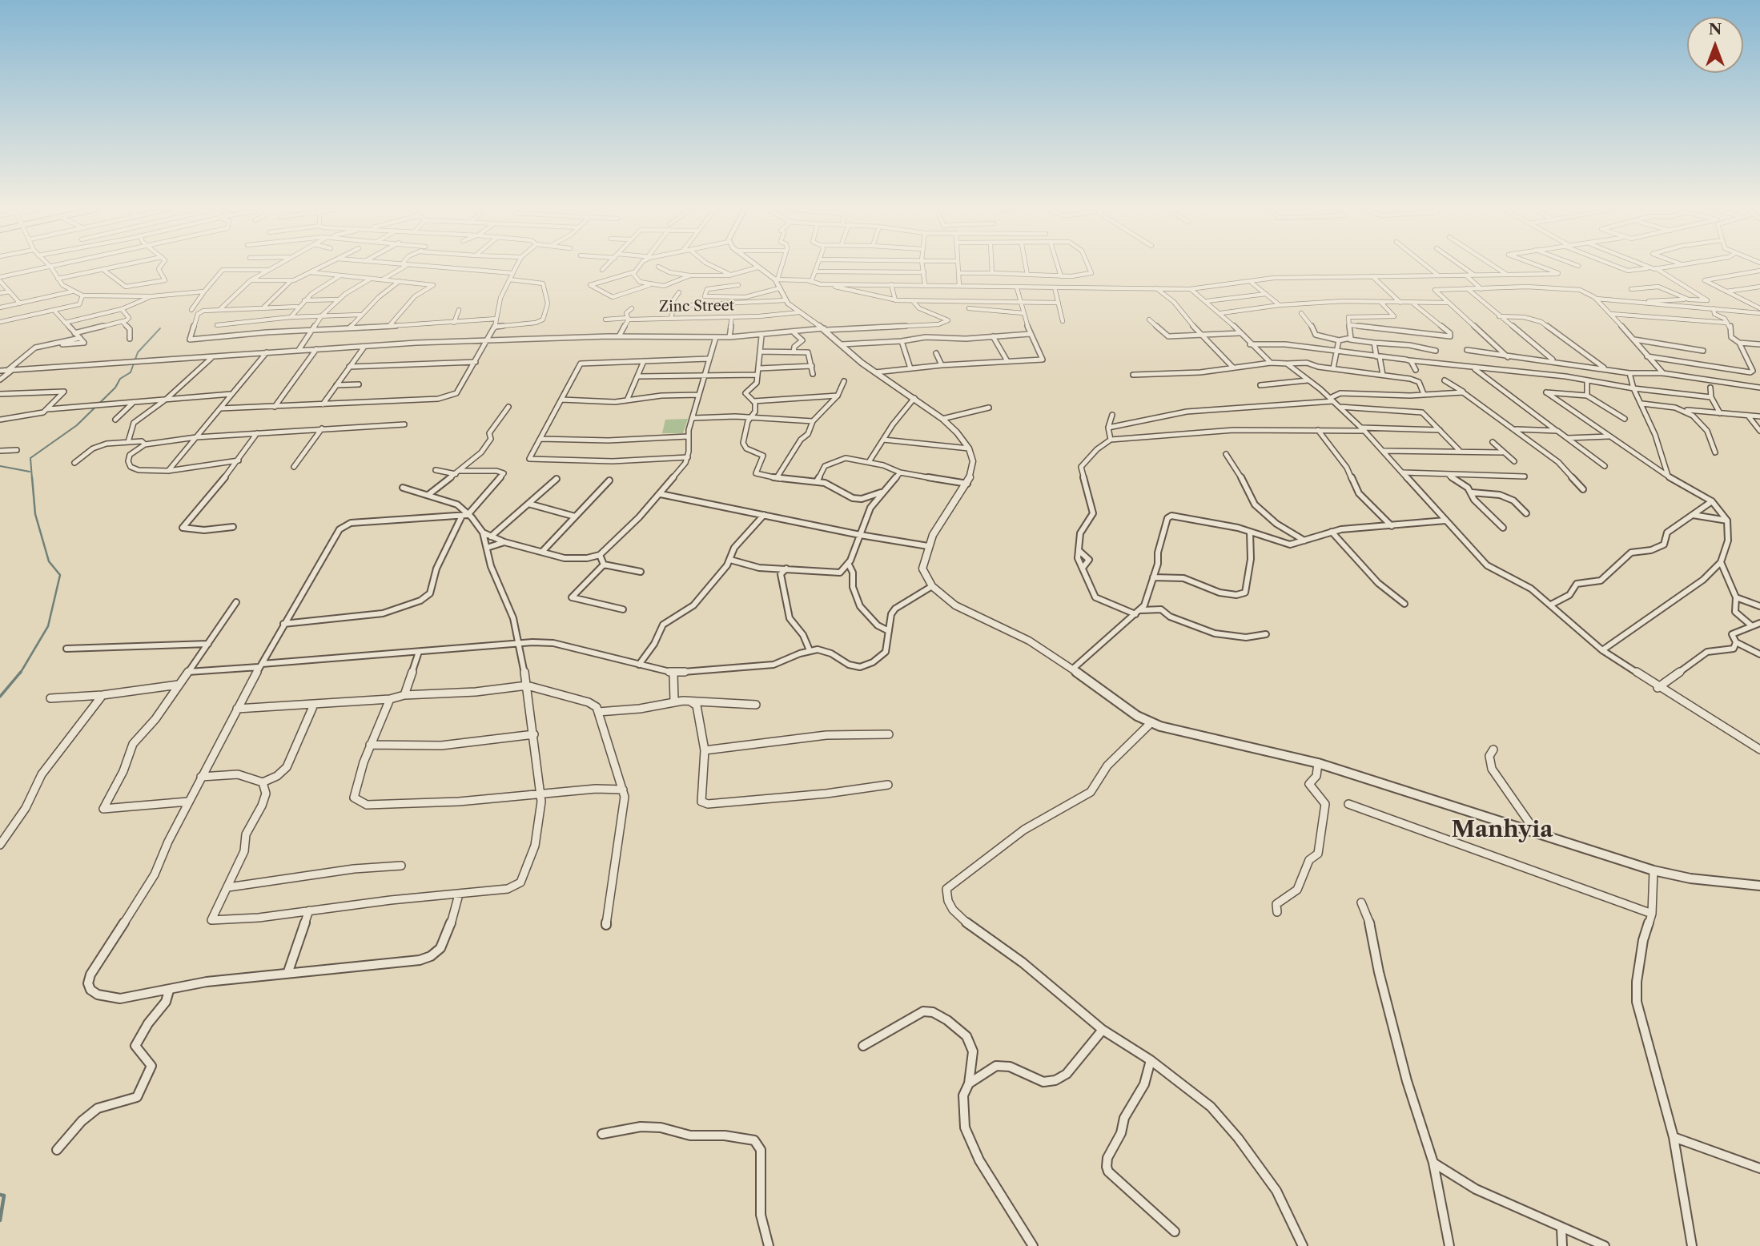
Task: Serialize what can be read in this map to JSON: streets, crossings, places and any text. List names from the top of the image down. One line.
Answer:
{"streets":{"street":["Zinc Street"]},"districts":["Manhyia"],"north":"top"}
